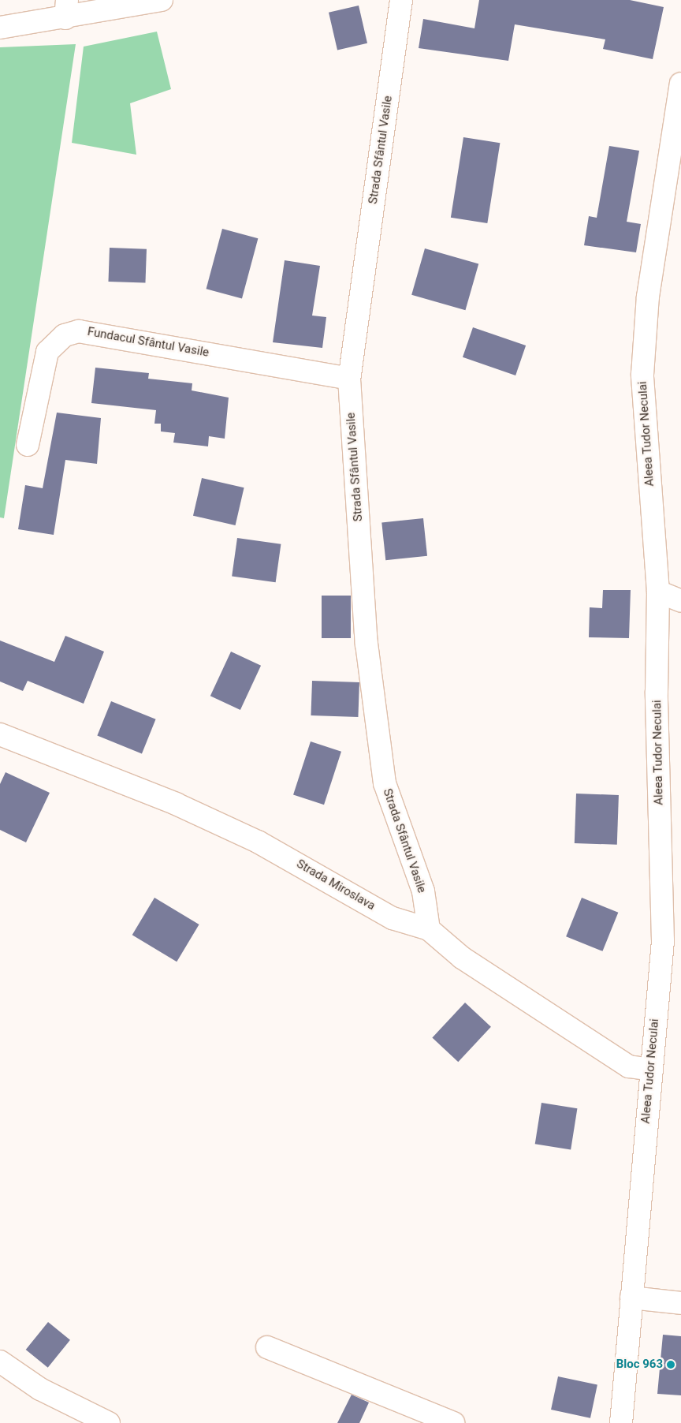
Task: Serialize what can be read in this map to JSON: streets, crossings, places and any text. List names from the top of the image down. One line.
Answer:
{"streets":{"street":["Strada Sfântul Vasile","Fundacul Sfântul Vasile","Aleea Tudor Neculai","Strada Miroslava"]},"crossings":[["Strada Sfântul Vasile","Fundacul Sfântul Vasile"],["Strada Sfântul Vasile","Strada Miroslava"],["Aleea Tudor Neculai","Strada Miroslava"]],"places":["Bloc 963"]}
